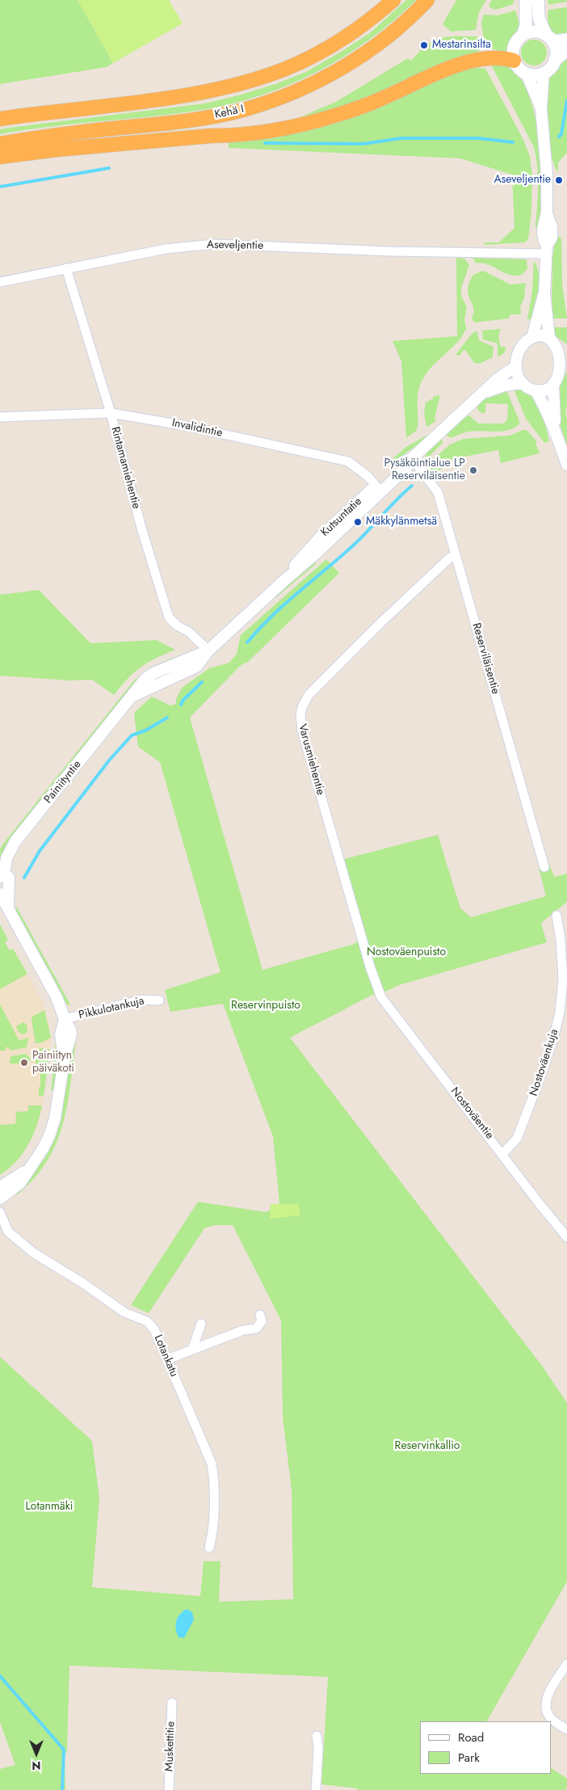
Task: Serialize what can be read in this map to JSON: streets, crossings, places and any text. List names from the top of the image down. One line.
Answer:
{"streets":{"highway":["Kehä I"],"street":["Aseveljentie","Invalidintie","Rintamamiehentie","Kutsuntatie","Reserviläisentie","Varusmiehentie","Painiityntie","Pikkulotankuja","Nostoväenkuja","Nostoväentie","Lotankatu","Muskettitie"]},"crossings":[["Aseveljentie","Rintamamiehentie"],["Invalidintie","Rintamamiehentie"],["Invalidintie","Kutsuntatie"],["Rintamamiehentie","Kutsuntatie"],["Rintamamiehentie","Painiityntie"],["Kutsuntatie","Reserviläisentie"],["Kutsuntatie","Painiityntie"],["Reserviläisentie","Varusmiehentie"],["Varusmiehentie","Nostoväentie"],["Painiityntie","Pikkulotankuja"],["Nostoväenkuja","Nostoväentie"]],"parks":["Nostoväenpuisto","Reservinpuisto","Reservinkallio","Lotanmäki"],"places":["Mestarinsilta","Aseveljentie","Pysäköintialue LP Reserviläisentie","Mäkkylänmetsä","Painiityn päiväkoti"],"legend":["Road","Park"],"north":"bottom"}
